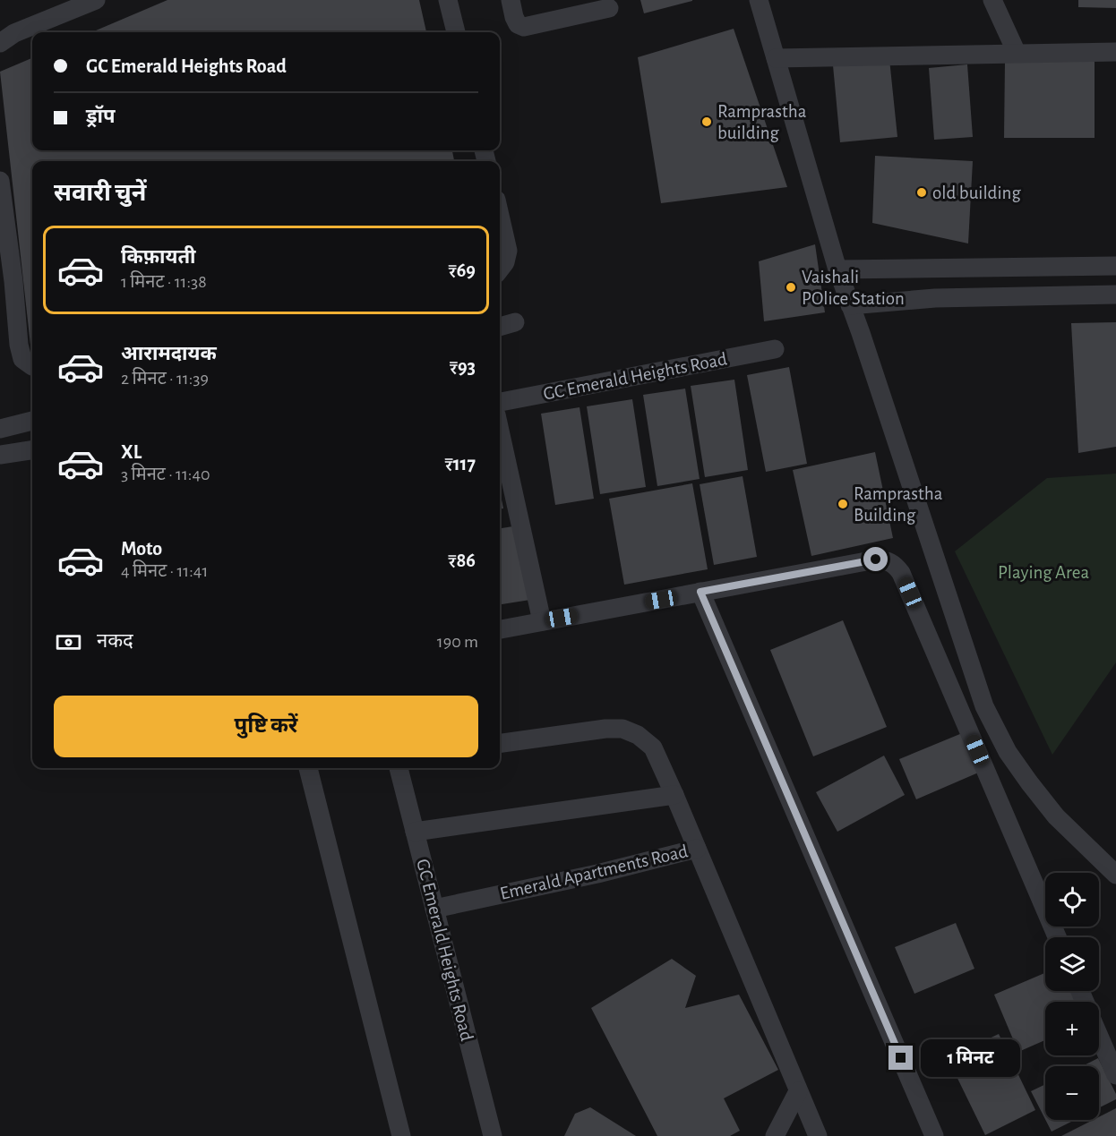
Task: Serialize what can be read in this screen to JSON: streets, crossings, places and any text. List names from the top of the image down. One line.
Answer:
{"streets":{"street":["GC Emerald Heights Road","Emerald Apartments Road"]},"crossings":[["GC Emerald Heights Road","Emerald Apartments Road"]],"parks":["Playing Area"],"places":["Ramprastha building","old building","Vaishali POlice Station","Ramprastha Building"],"page":{"banner":["GC Emerald Heights Road","ड्रॉप"],"heading":"सवारी चुनें","list":[{"name":"किफ़ायती","note":"1 मिनट · 11:38","value":"₹69"},{"name":"आरामदायक","note":"2 मिनट · 11:39","value":"₹93"},{"name":"XL","note":"3 मिनट · 11:40","value":"₹117"},{"name":"Moto","note":"4 मिनट · 11:41","value":"₹86"}],"pay":["नकद","190 m"],"buttons":"पुष्टि करें","map_buttons":["+","−"],"bubble":"1 मिनट"}}
